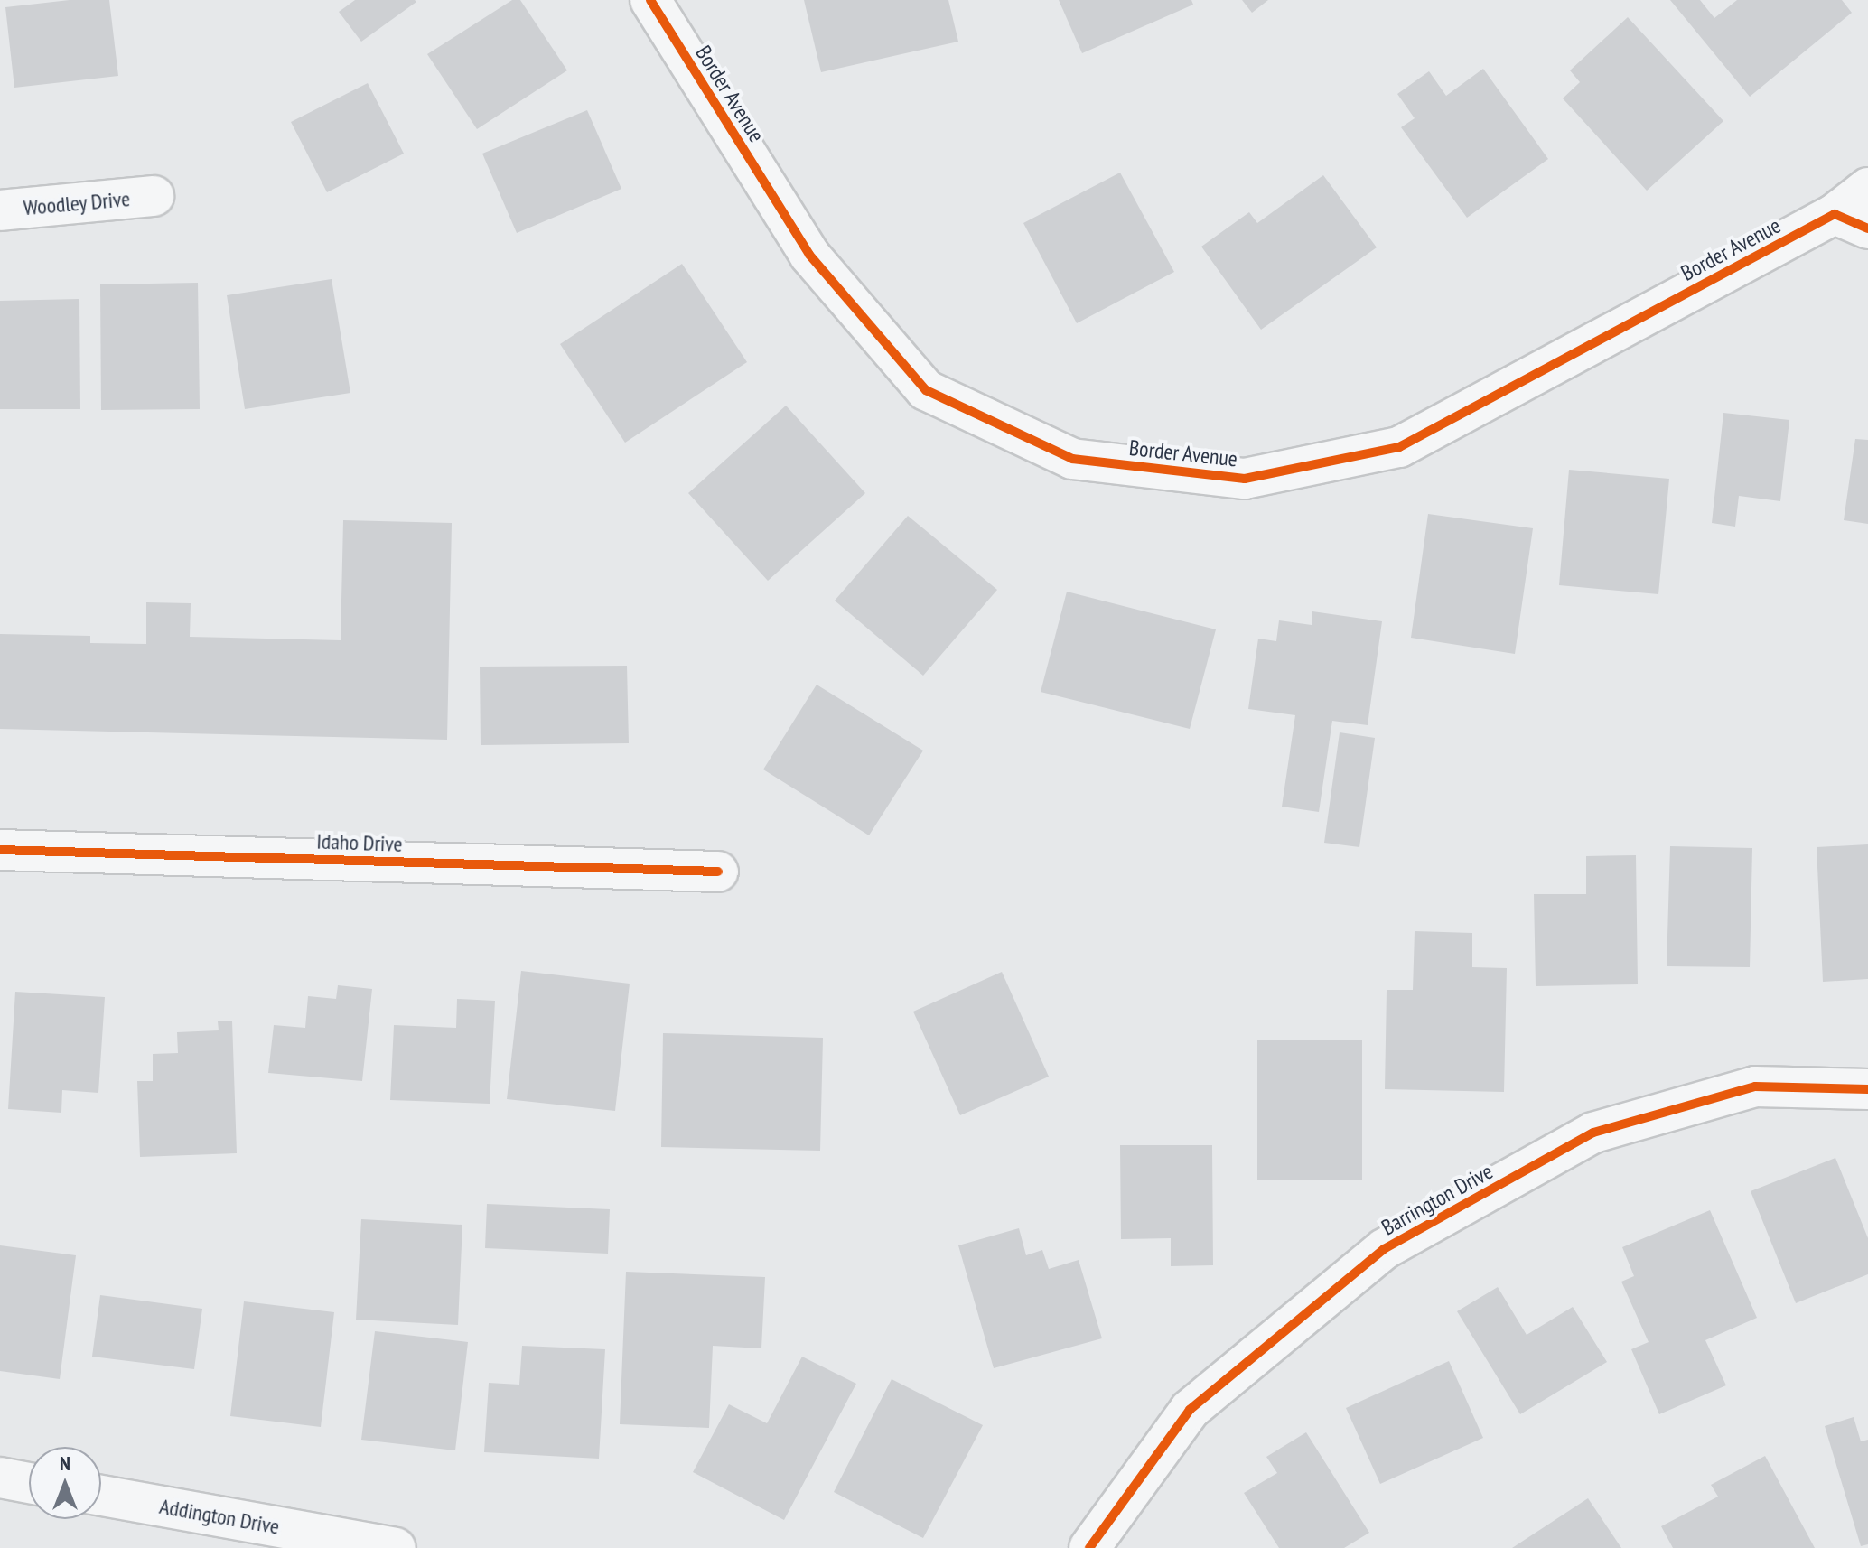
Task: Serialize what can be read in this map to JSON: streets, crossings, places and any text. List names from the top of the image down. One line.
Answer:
{"streets":{"street":["Border Avenue","Woodley Drive","Idaho Drive","Barrington Drive","Addington Drive"]},"north":"top"}
